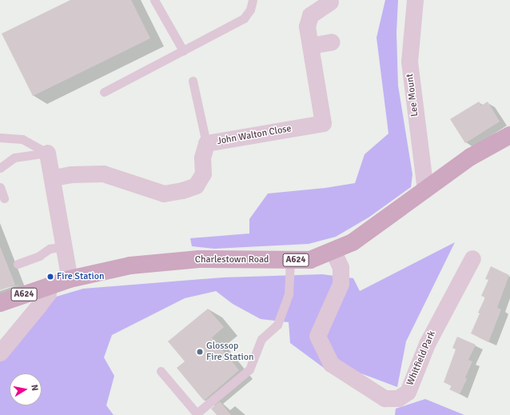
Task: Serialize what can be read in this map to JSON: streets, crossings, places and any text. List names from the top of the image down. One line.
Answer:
{"streets":{"main road":["Charlestown Road","A624"],"street":["Lee Mount","John Walton Close","Whitfield Park"]},"crossings":[["Lee Mount","Charlestown Road"],["Charlestown Road","Whitfield Park"]],"places":["Fire Station","Glossop Fire Station"],"north":"right"}
